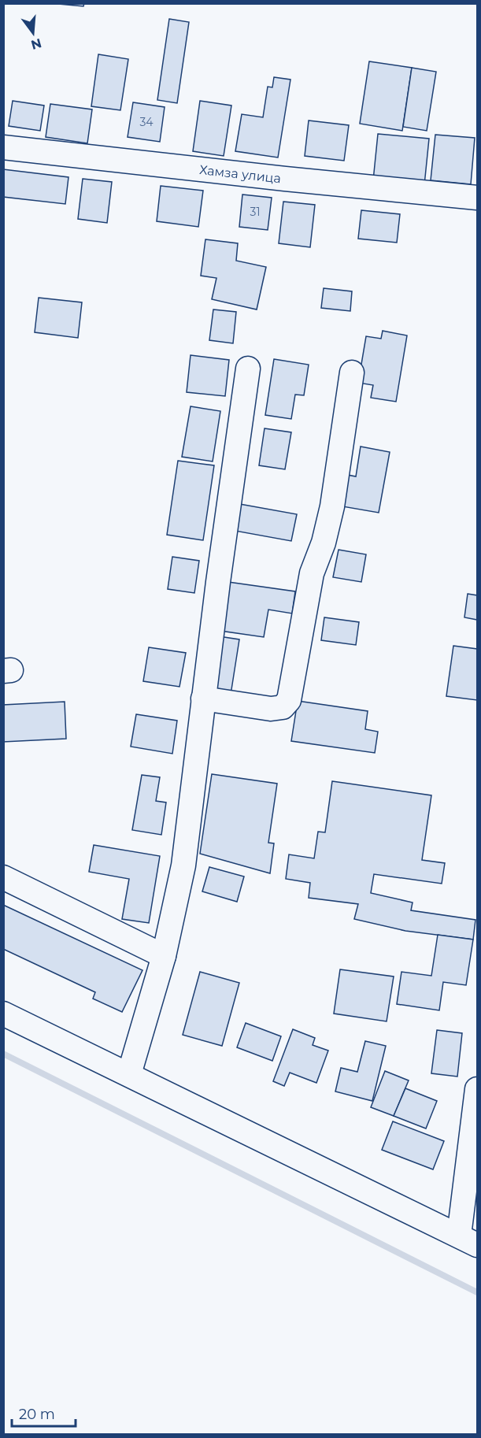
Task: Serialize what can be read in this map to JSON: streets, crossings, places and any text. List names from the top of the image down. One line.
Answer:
{"streets":{"street":["Хамза улица"]},"house_numbers":["34","31"],"scale_bar":"20 m","north":"bottom"}
